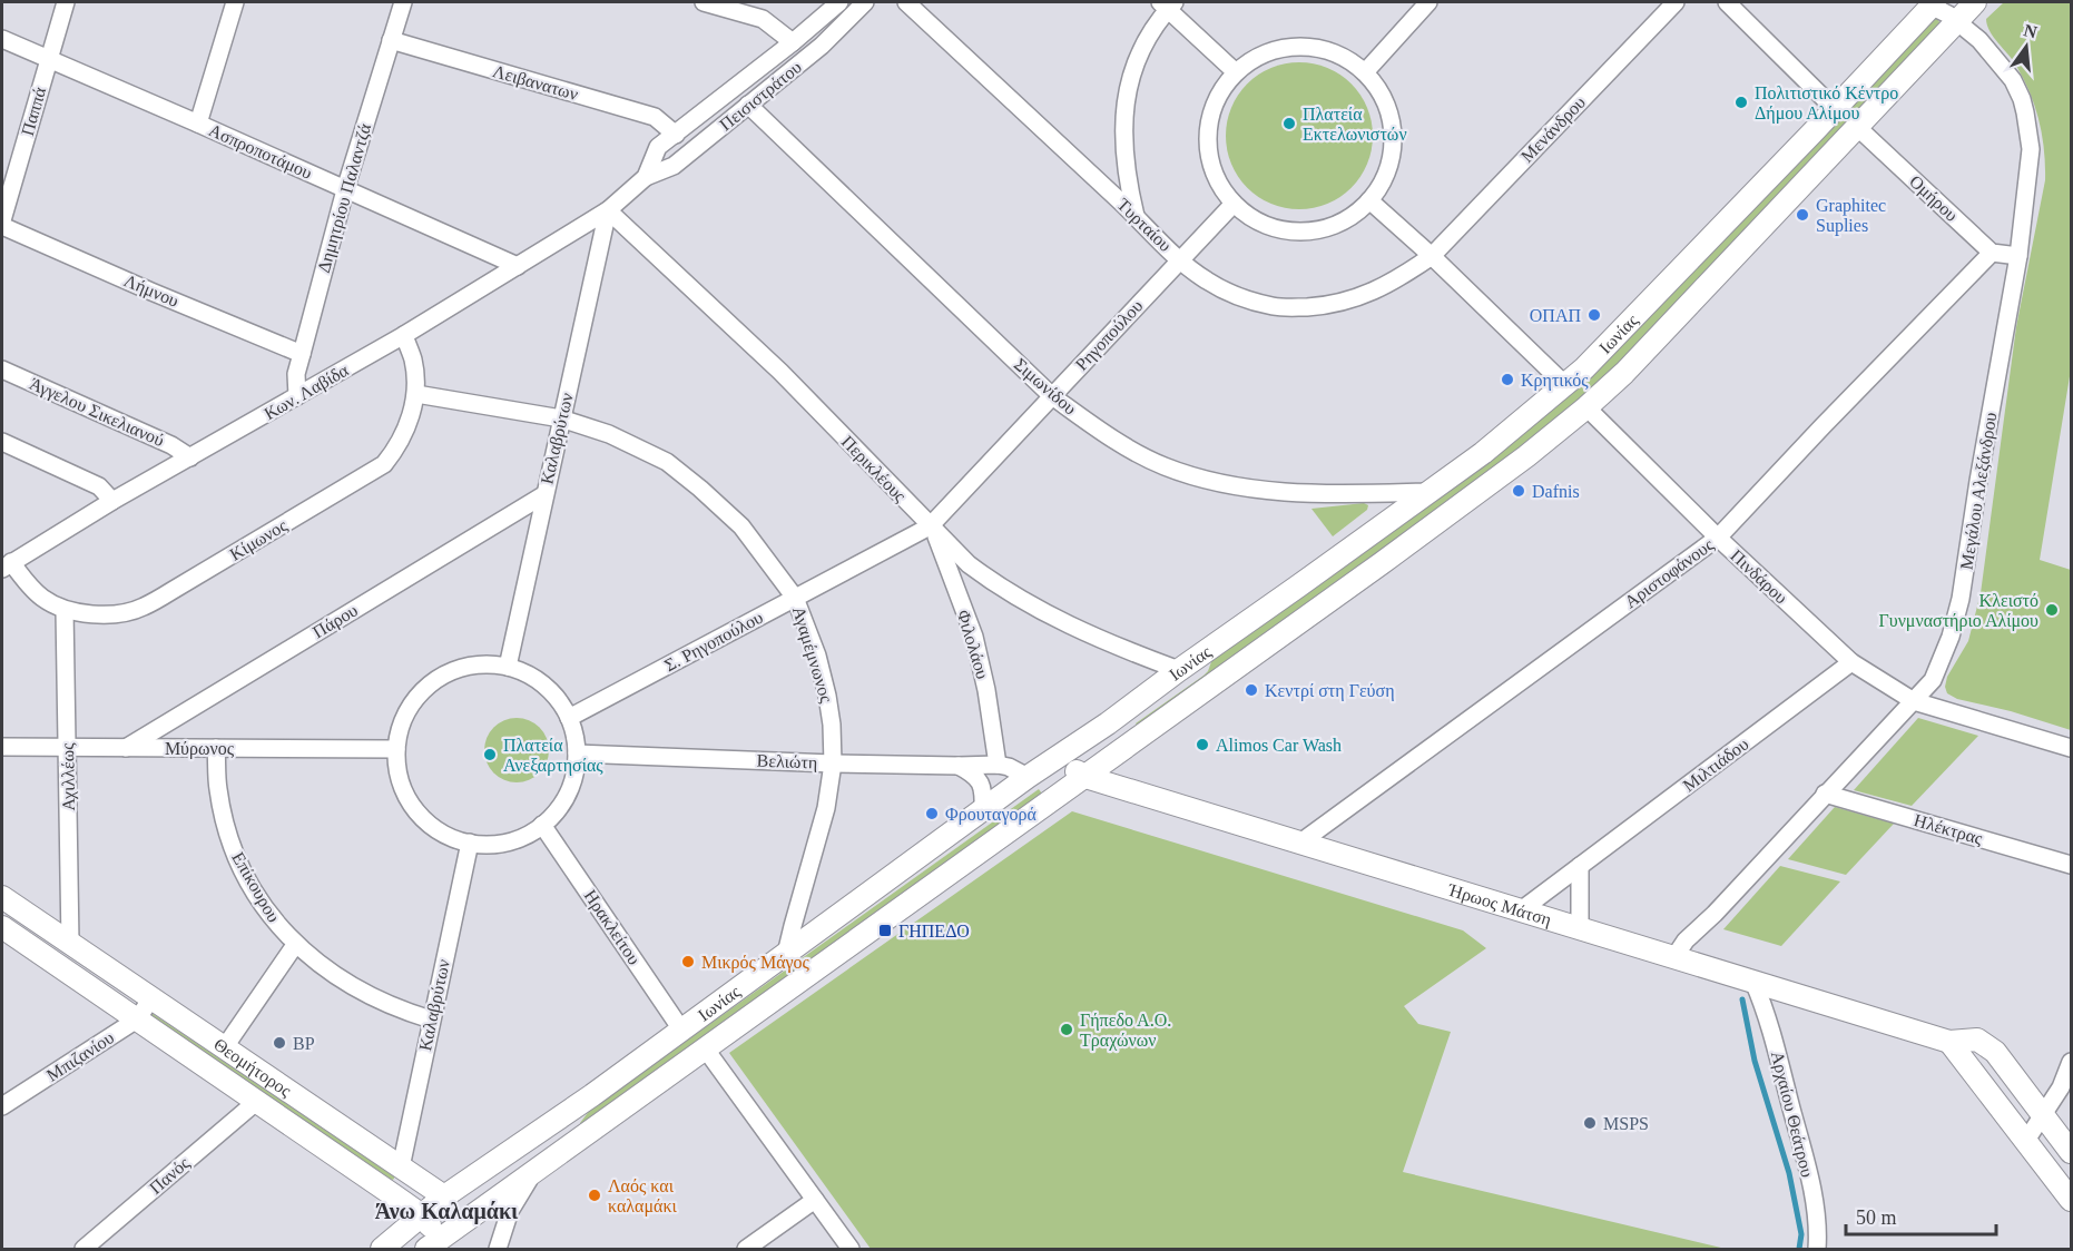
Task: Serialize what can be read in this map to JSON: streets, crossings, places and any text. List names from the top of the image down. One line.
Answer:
{"streets":{"street":["Λειβανατων","Πεισιστράτου","Παππά","Μενάνδρου","Ασπροποτάμου","Δημητρίου Παλαντζά","Ομήρου","Τυρταίου","Λήμνου","Ιωνίας","Ρηγοπούλου","Σιμωνίδου","Κων. Λαβίδα","Άγγελου Σικελιανού","Καλαβρύτων","Περικλέους","Μεγάλου Αλεξάνδρου","Κίμωνος","Αριστοφάνους","Πινδάρου","Πάρου","Σ. Ρηγοπούλου","Φιλολάου","Αγαμέμνωνος","Μύρωνος","Βελιώτη","Μιλτιάδου","Αχιλλέως","Ηλέκτρας","Επίκουρου","Ήρωος Μάτση","Ηρακλείτου","Μπιζανίου","Θεομήτορος","Αρχαίου Θεάτρου","Πανός"]},"crossings":[["Λειβανατων","Δημητρίου Παλαντζά"],["Πεισιστράτου","Σιμωνίδου"],["Πεισιστράτου","Κων. Λαβίδα"],["Παππά","Ασπροποτάμου"],["Μενάνδρου","Τυρταίου"],["Ασπροποτάμου","Δημητρίου Παλαντζά"],["Ασπροποτάμου","Κων. Λαβίδα"],["Δημητρίου Παλαντζά","Λήμνου"],["Δημητρίου Παλαντζά","Κων. Λαβίδα"],["Ομήρου","Ιωνίας"],["Ομήρου","Αριστοφάνους"],["Τυρταίου","Ρηγοπούλου"],["Ιωνίας","Σιμωνίδου"],["Ιωνίας","Περικλέους"],["Ιωνίας","Μεγάλου Αλεξάνδρου"],["Ιωνίας","Πινδάρου"],["Ιωνίας","Αγαμέμνωνος"],["Ιωνίας","Ήρωος Μάτση"],["Ιωνίας","Ηρακλείτου"],["Ιωνίας","Θεομήτορος"],["Ρηγοπούλου","Σιμωνίδου"],["Ρηγοπούλου","Περικλέους"],["Ρηγοπούλου","Σ. Ρηγοπούλου"],["Ρηγοπούλου","Φιλολάου"],["Κων. Λαβίδα","Άγγελου Σικελιανού"],["Κων. Λαβίδα","Καλαβρύτων"],["Κων. Λαβίδα","Περικλέους"],["Κων. Λαβίδα","Κίμωνος"],["Καλαβρύτων","Περικλέους"],["Καλαβρύτων","Πάρου"],["Καλαβρύτων","Σ. Ρηγοπούλου"],["Καλαβρύτων","Αγαμέμνωνος"],["Καλαβρύτων","Μύρωνος"],["Καλαβρύτων","Βελιώτη"],["Καλαβρύτων","Επίκουρου"],["Καλαβρύτων","Ηρακλείτου"],["Καλαβρύτων","Θεομήτορος"],["Περικλέους","Σ. Ρηγοπούλου"],["Περικλέους","Φιλολάου"],["Μεγάλου Αλεξάνδρου","Πινδάρου"],["Μεγάλου Αλεξάνδρου","Ηλέκτρας"],["Μεγάλου Αλεξάνδρου","Ήρωος Μάτση"],["Κίμωνος","Αγαμέμνωνος"],["Κίμωνος","Αχιλλέως"],["Αριστοφάνους","Πινδάρου"],["Αριστοφάνους","Ήρωος Μάτση"],["Πινδάρου","Μιλτιάδου"],["Πάρου","Μύρωνος"],["Σ. Ρηγοπούλου","Φιλολάου"],["Σ. Ρηγοπούλου","Αγαμέμνωνος"],["Σ. Ρηγοπούλου","Μύρωνος"],["Σ. Ρηγοπούλου","Βελιώτη"],["Σ. Ρηγοπούλου","Ηρακλείτου"],["Φιλολάου","Βελιώτη"],["Αγαμέμνωνος","Βελιώτη"],["Μύρωνος","Βελιώτη"],["Μύρωνος","Αχιλλέως"],["Μύρωνος","Επίκουρου"],["Μύρωνος","Ηρακλείτου"],["Βελιώτη","Ηρακλείτου"],["Μιλτιάδου","Ήρωος Μάτση"],["Αχιλλέως","Θεομήτορος"],["Ήρωος Μάτση","Αρχαίου Θεάτρου"],["Μπιζανίου","Θεομήτορος"],["Θεομήτορος","Πανός"]],"districts":["Άνω Καλαμάκι"],"places":{"other":["Πολιτιστικό Κέντρο Δήμου Αλίμου","Πλατεία Εκτελωνιστών","Graphitec Suplies","ΟΠΑΠ","Κρητικός","Dafnis","Κλειστό Γυνμναστήριο Αλίμου","Κεντρί στη Γεύση","Alimos Car Wash","Πλατεία Ανεξαρτησίας","Φρουταγορά","Μικρός Μάγος","Γήπεδο Α.Ο. Τραχώνων","BP","MSPS","Λαός και καλαμάκι"],"transit":["ΓΗΠΕΔΟ"]},"scale_bar":"50 m","north":"top"}
